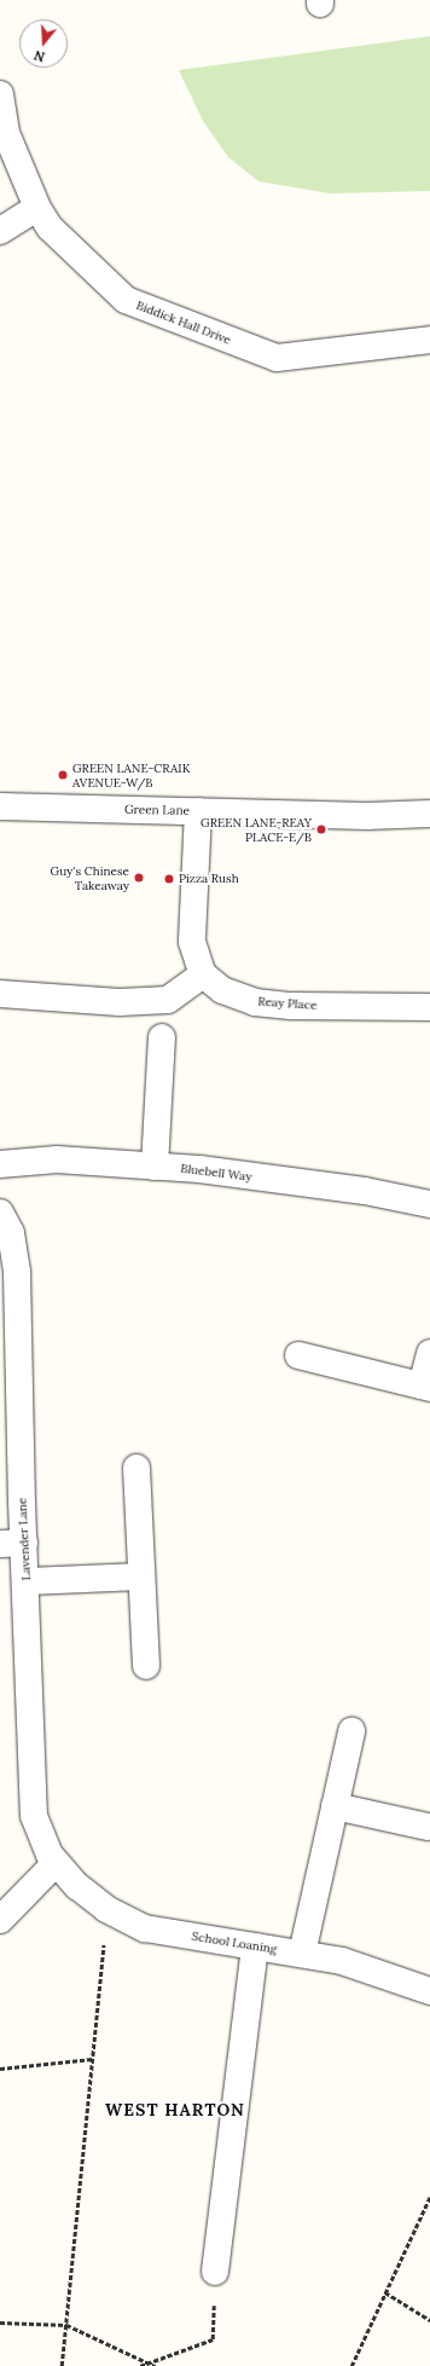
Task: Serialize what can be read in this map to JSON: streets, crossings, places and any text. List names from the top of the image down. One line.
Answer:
{"streets":{"street":["Biddick Hall Drive","Green Lane","Reay Place","Bluebell Way","Lavender Lane","School Loaning"]},"crossings":[["Lavender Lane","School Loaning"]],"districts":["WEST HARTON"],"places":["GREEN LANE-CRAIK AVENUE-W/B","GREEN LANE-REAY PLACE-E/B","Guy's Chinese Takeaway","Pizza Rush"],"north":"bottom"}
